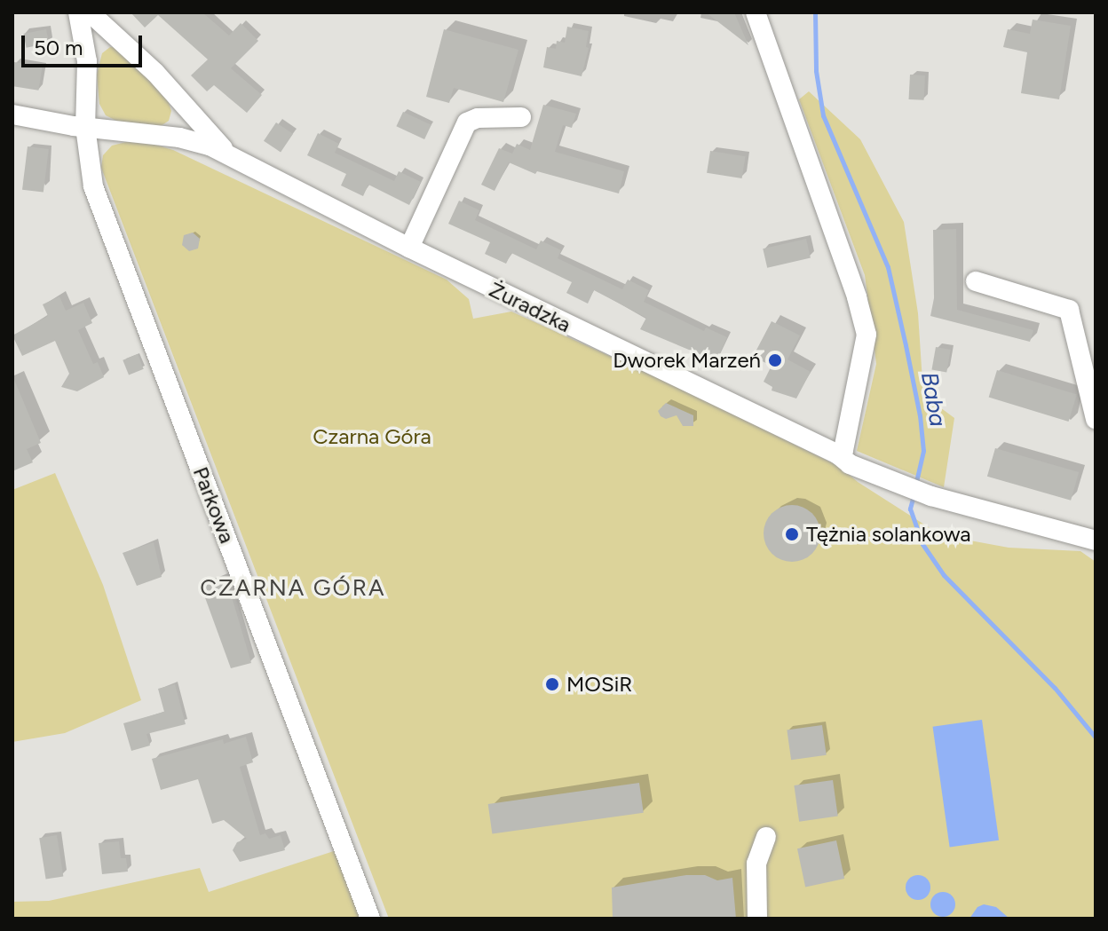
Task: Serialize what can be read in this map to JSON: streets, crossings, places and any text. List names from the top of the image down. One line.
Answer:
{"streets":{"street":["Żuradzka","Parkowa"]},"districts":["CZARNA GÓRA"],"water":["Baba"],"parks":["Czarna Góra"],"places":["Dworek Marzeń","Tężnia solankowa","MOSiR"],"scale_bar":"50 m"}
